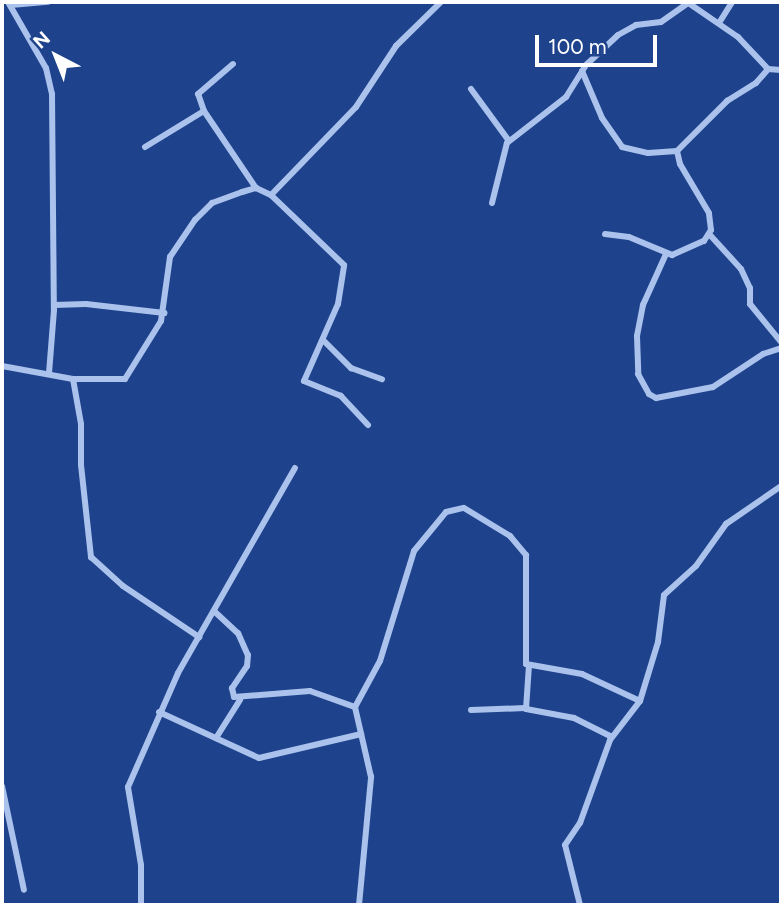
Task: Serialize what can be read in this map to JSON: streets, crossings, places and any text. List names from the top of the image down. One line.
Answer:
{"scale_bar":"100 m","north":"top left"}
